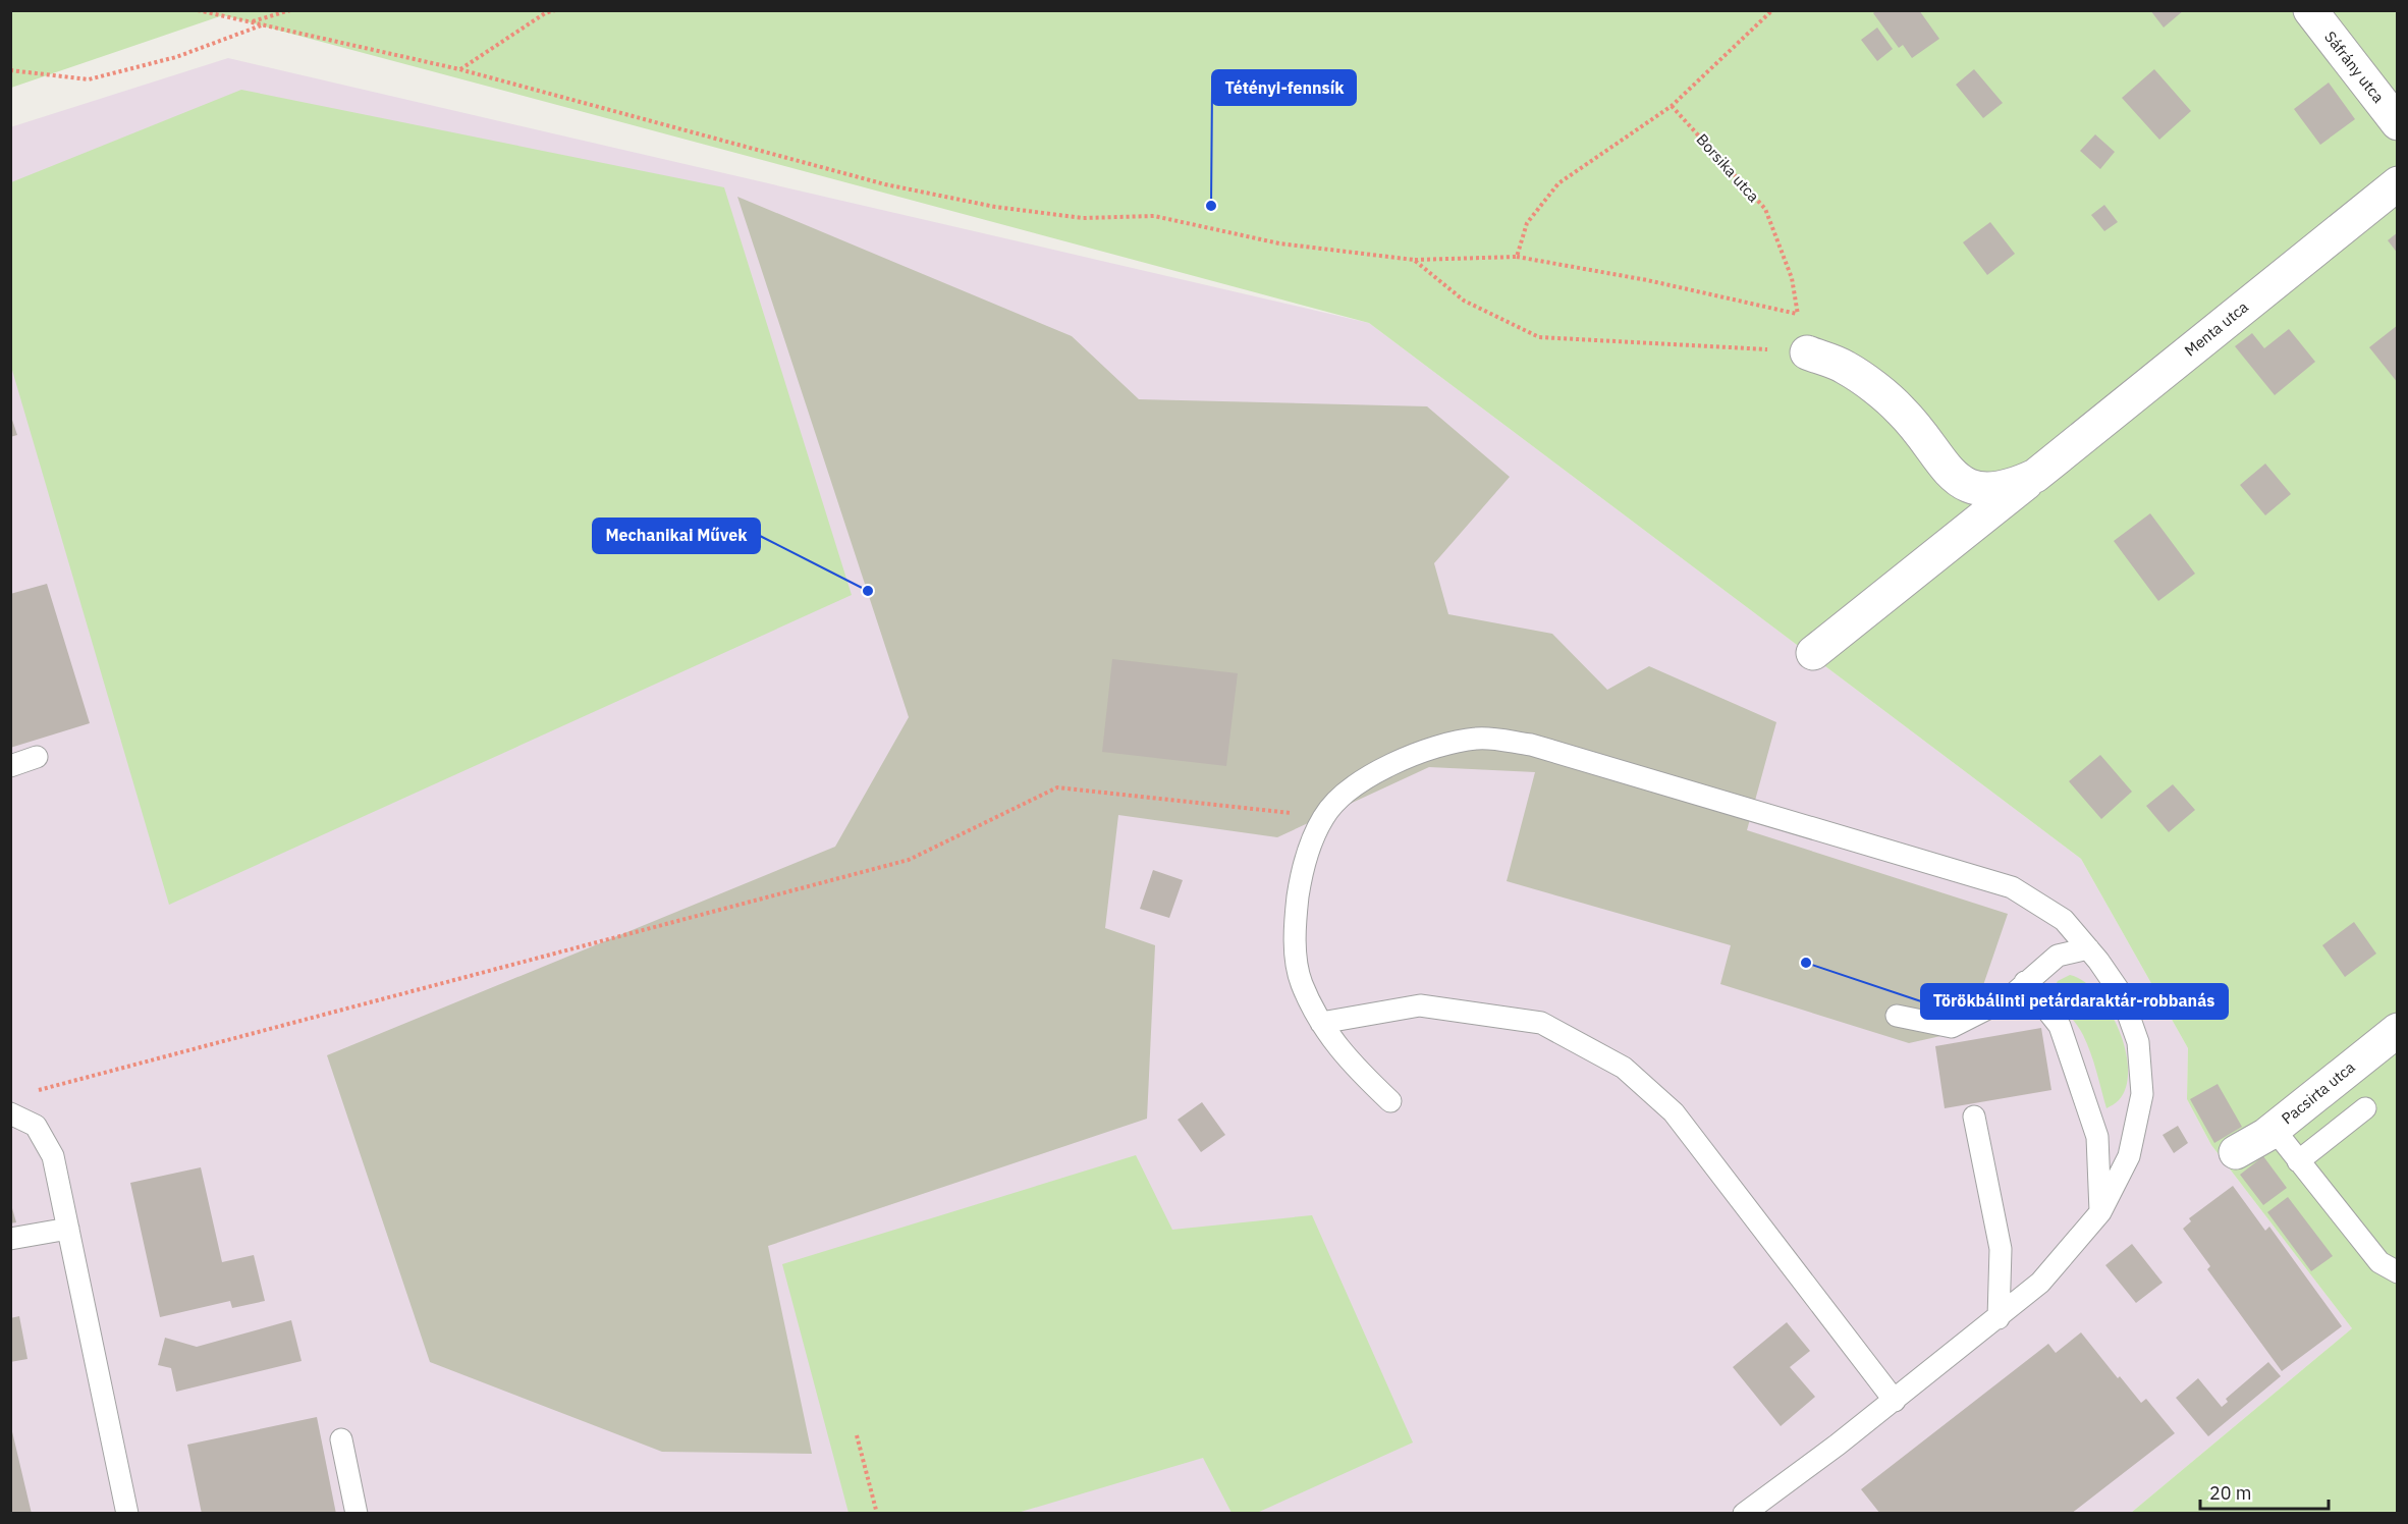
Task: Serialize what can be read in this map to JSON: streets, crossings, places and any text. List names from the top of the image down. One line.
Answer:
{"streets":{"street":["Sáfrány utca","Menta utca","Pacsirta utca"],"path":["Borsika utca"]},"crossings":[["Borsika utca","Menta utca"]],"places":["Tétényi-fennsík","Mechanikai Művek","Törökbálinti petárdaraktár-robbanás"],"scale_bar":"20 m"}
